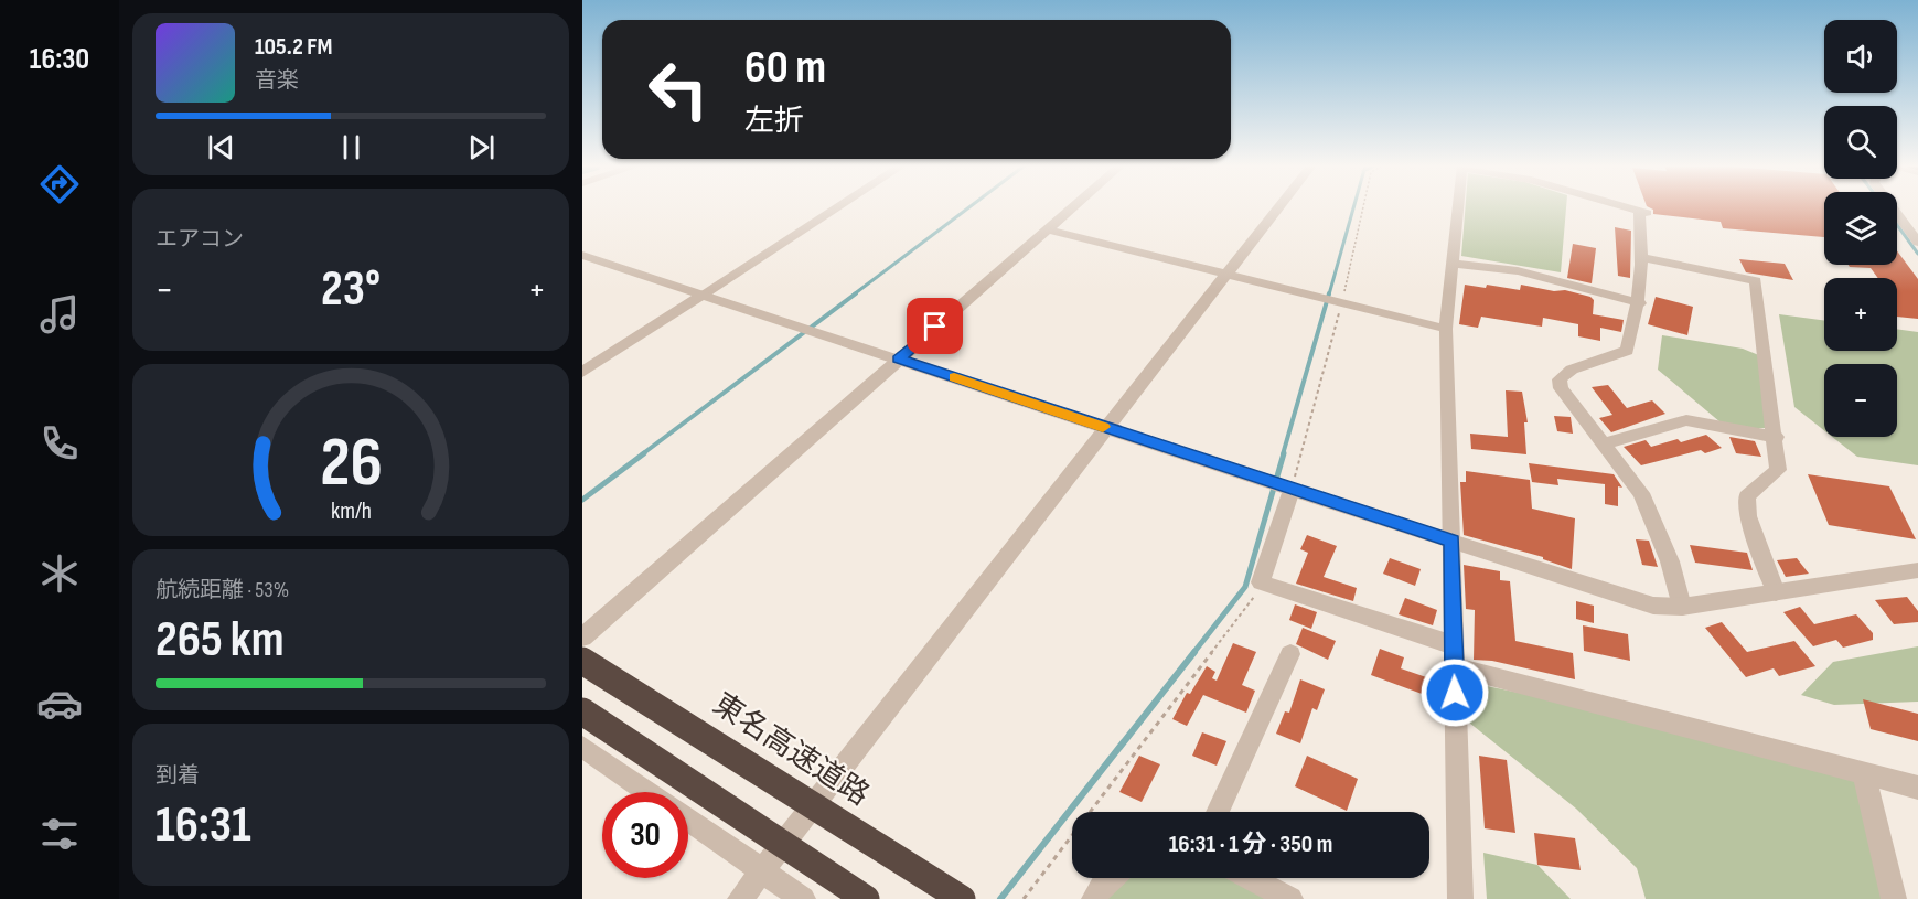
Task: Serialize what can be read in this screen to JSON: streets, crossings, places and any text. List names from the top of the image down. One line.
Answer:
{"streets":{"highway":["東名高速道路"]},"page":{"tabs":"16:30","map_buttons":["+","−"],"turn":["60 m","左折"],"song":["105.2 FM","音楽"],"tile":["エアコン",["航続距離 · 53%","265 km"],["到着","16:31"]],"heat":["−","23°","+"],"limit":"30","trip":"16:31 · 1 分 · 350 m","gauge":["26","km/h"]}}
